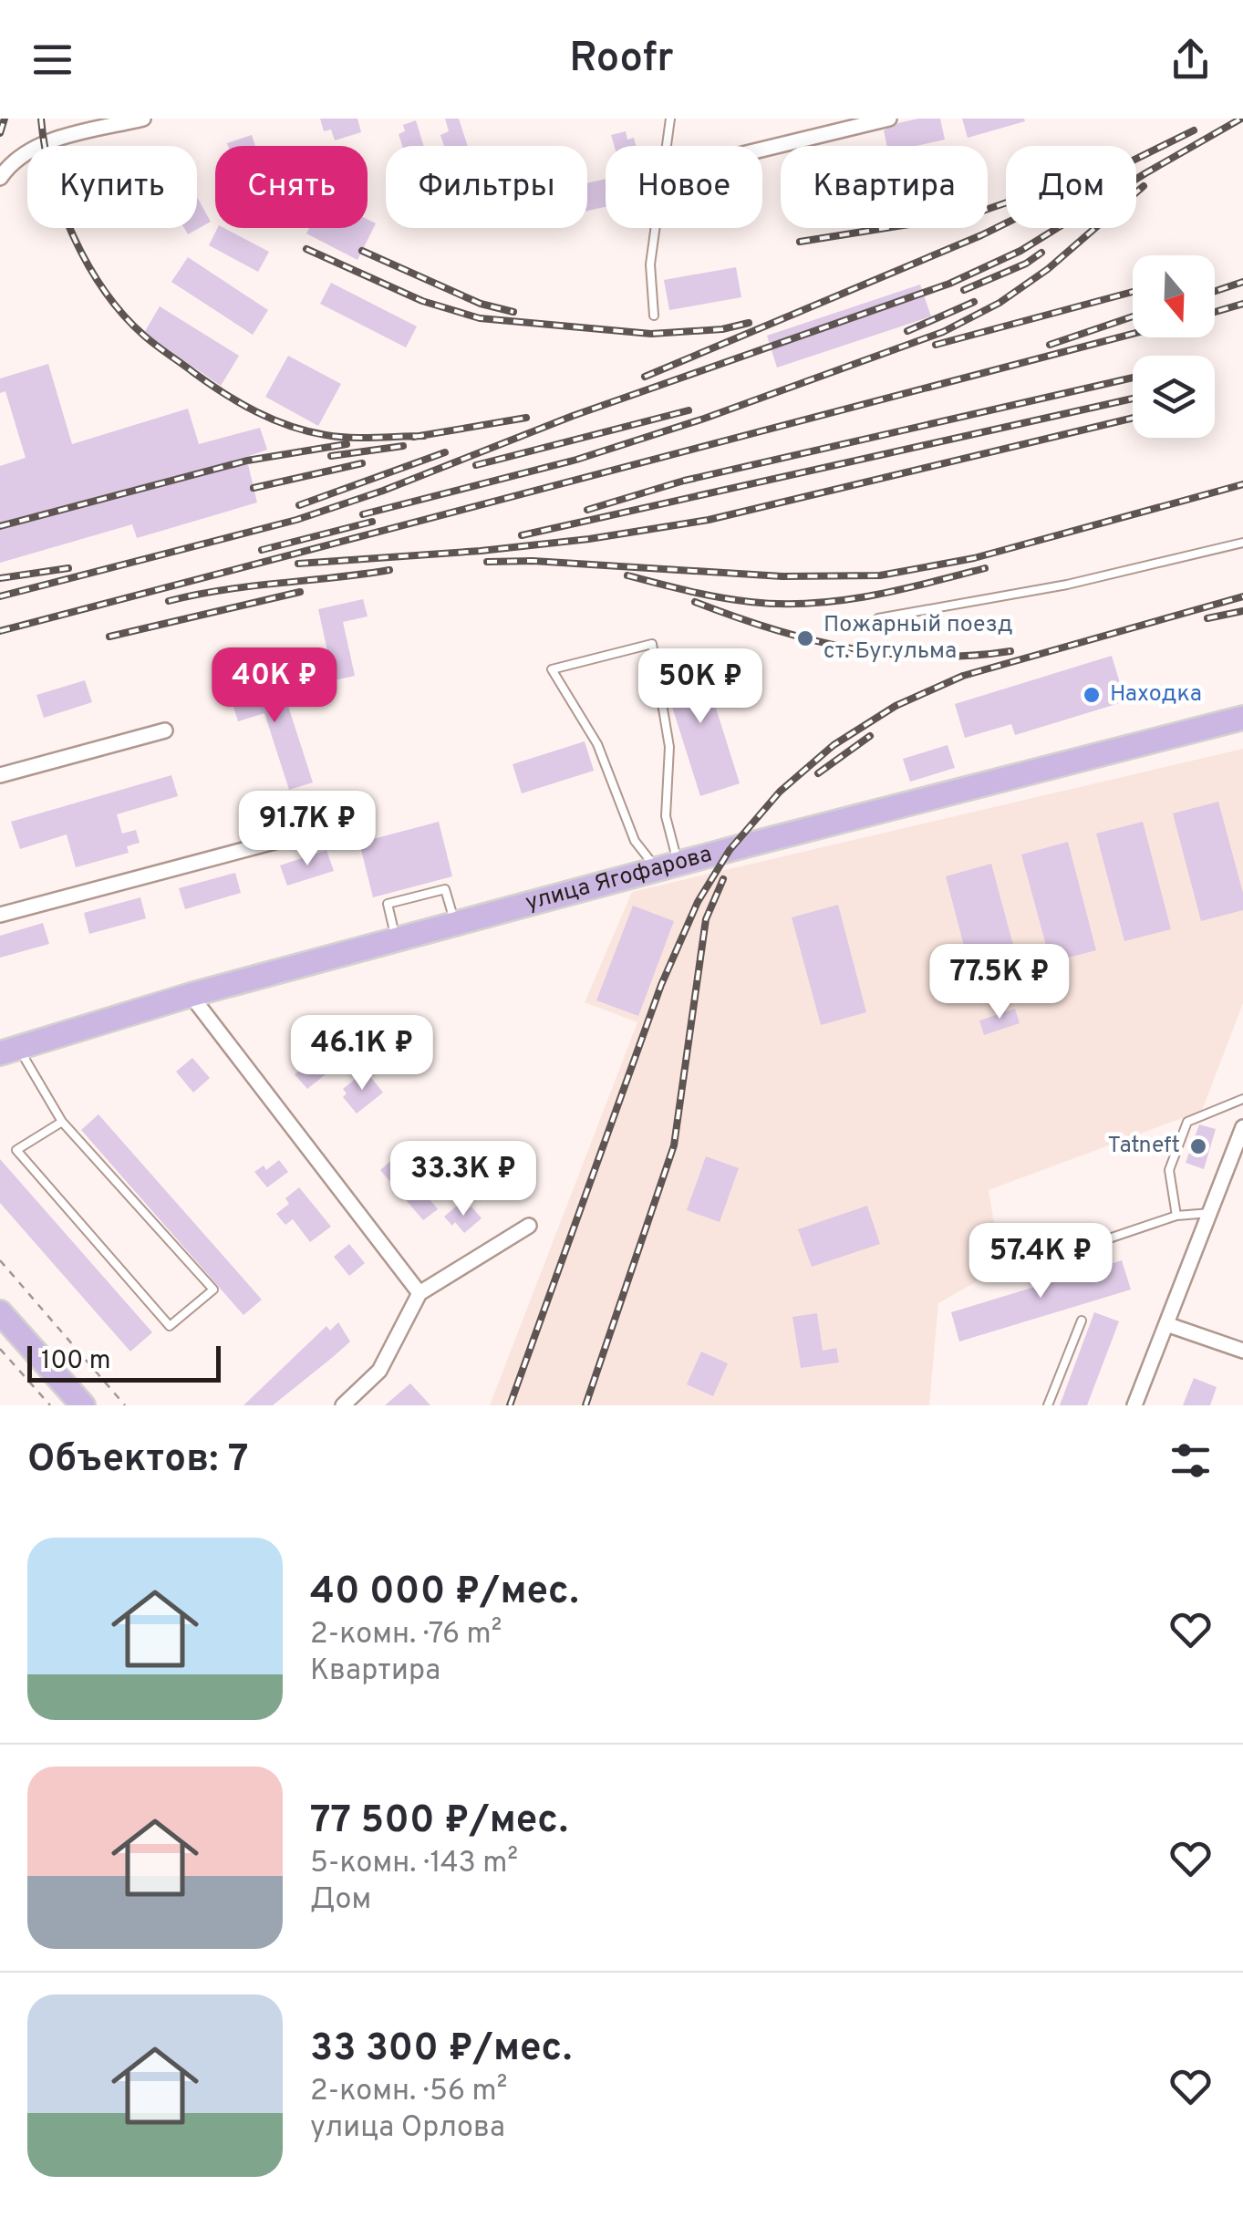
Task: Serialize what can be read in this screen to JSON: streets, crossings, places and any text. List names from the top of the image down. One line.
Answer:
{"streets":{"main road":["улица Ягофарова"]},"places":["Пожарный поезд ст. Бугульма","Находка","Tatneft"],"scale_bar":"100 m","north":"bottom","page":{"header":"Roofr","chip":["Купить","Снять","Фильтры","Новое","Квартира","Дом"],"price":["40K ₽","50K ₽","91.7K ₽","77.5K ₽","46.1K ₽","33.3K ₽","57.4K ₽"],"scale":"100 m","heading":"Объектов: 7","list":[{"name":"40 000 ₽/мес.","note":"2-комн. · 76 m² · Квартира"},{"name":"77 500 ₽/мес.","note":"5-комн. · 143 m² · Дом"},{"name":"33 300 ₽/мес.","note":"2-комн. · 56 m² · улица Орлова"}]}}
